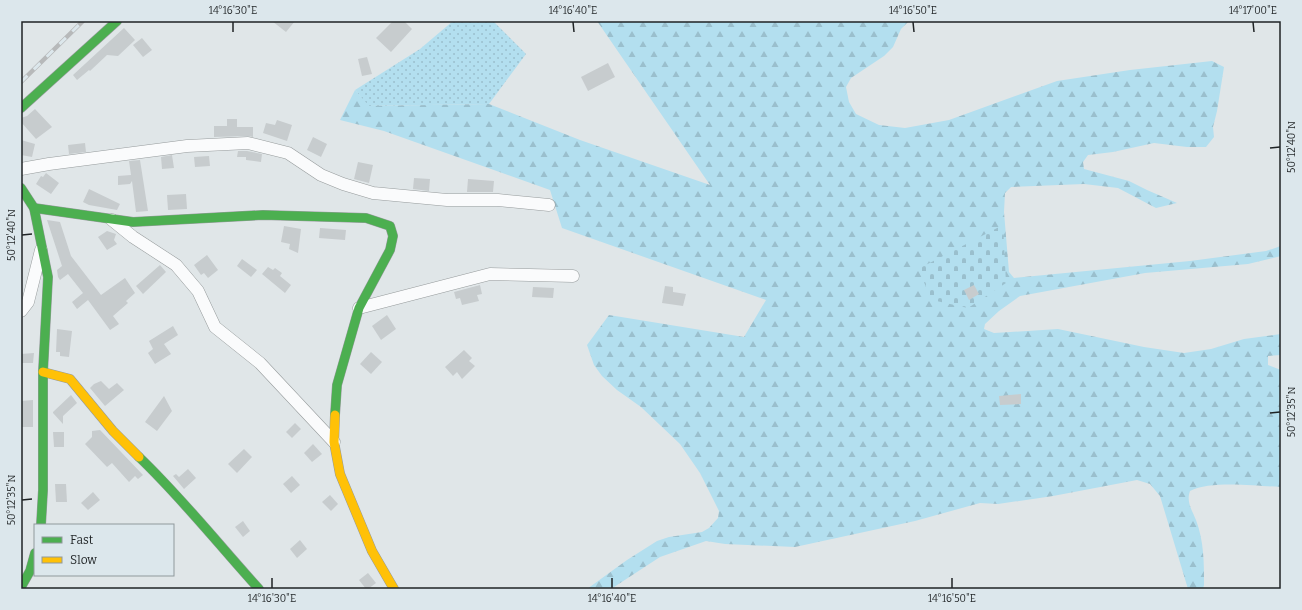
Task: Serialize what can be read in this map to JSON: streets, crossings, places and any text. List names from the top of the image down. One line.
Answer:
{"legend":["Fast","Slow"],"coordinates":["14°16'30\"E","14°16'40\"E","14°16'50\"E","14°17'00\"E","50°12'40\"N","50°12'35\"N"]}
